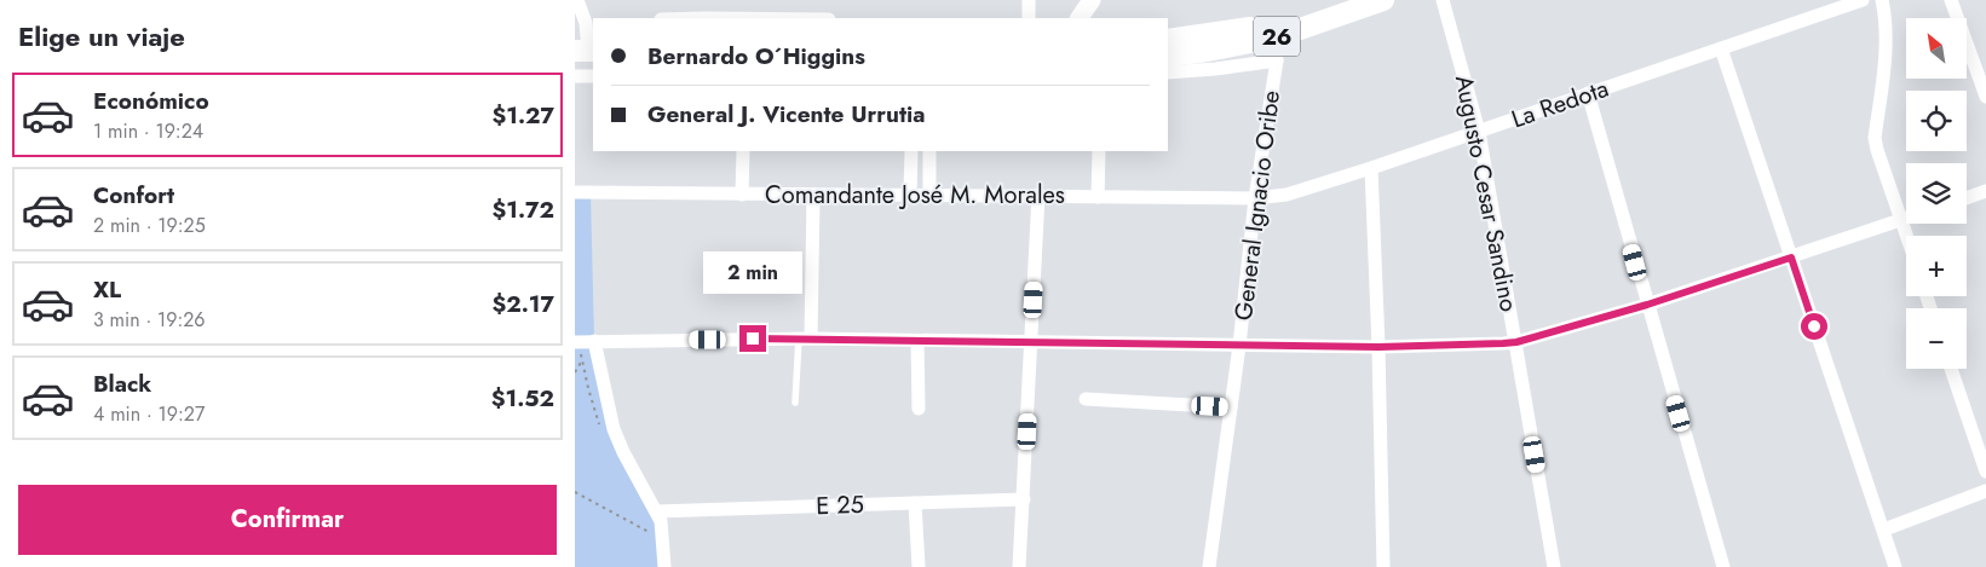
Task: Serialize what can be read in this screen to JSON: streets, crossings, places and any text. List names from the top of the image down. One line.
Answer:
{"streets":{"main road":["26"],"street":["La Redota","Augusto Cesar Sandino","Comandante José M. Morales","General Ignacio Oribe","E 25"]},"crossings":[["26","General Ignacio Oribe"],["La Redota","Augusto Cesar Sandino"],["La Redota","Comandante José M. Morales"],["La Redota","General Ignacio Oribe"],["Comandante José M. Morales","General Ignacio Oribe"]],"north":"top left","page":{"heading":"Elige un viaje","map_buttons":["+","−"],"banner":["Bernardo O´Higgins","General J. Vicente Urrutia"],"list":[{"name":"Económico","note":"1 min · 19:24","value":"$1.27"},{"name":"Confort","note":"2 min · 19:25","value":"$1.72"},{"name":"XL","note":"3 min · 19:26","value":"$2.17"},{"name":"Black","note":"4 min · 19:27","value":"$1.52"}],"bubble":"2 min","buttons":"Confirmar"}}
